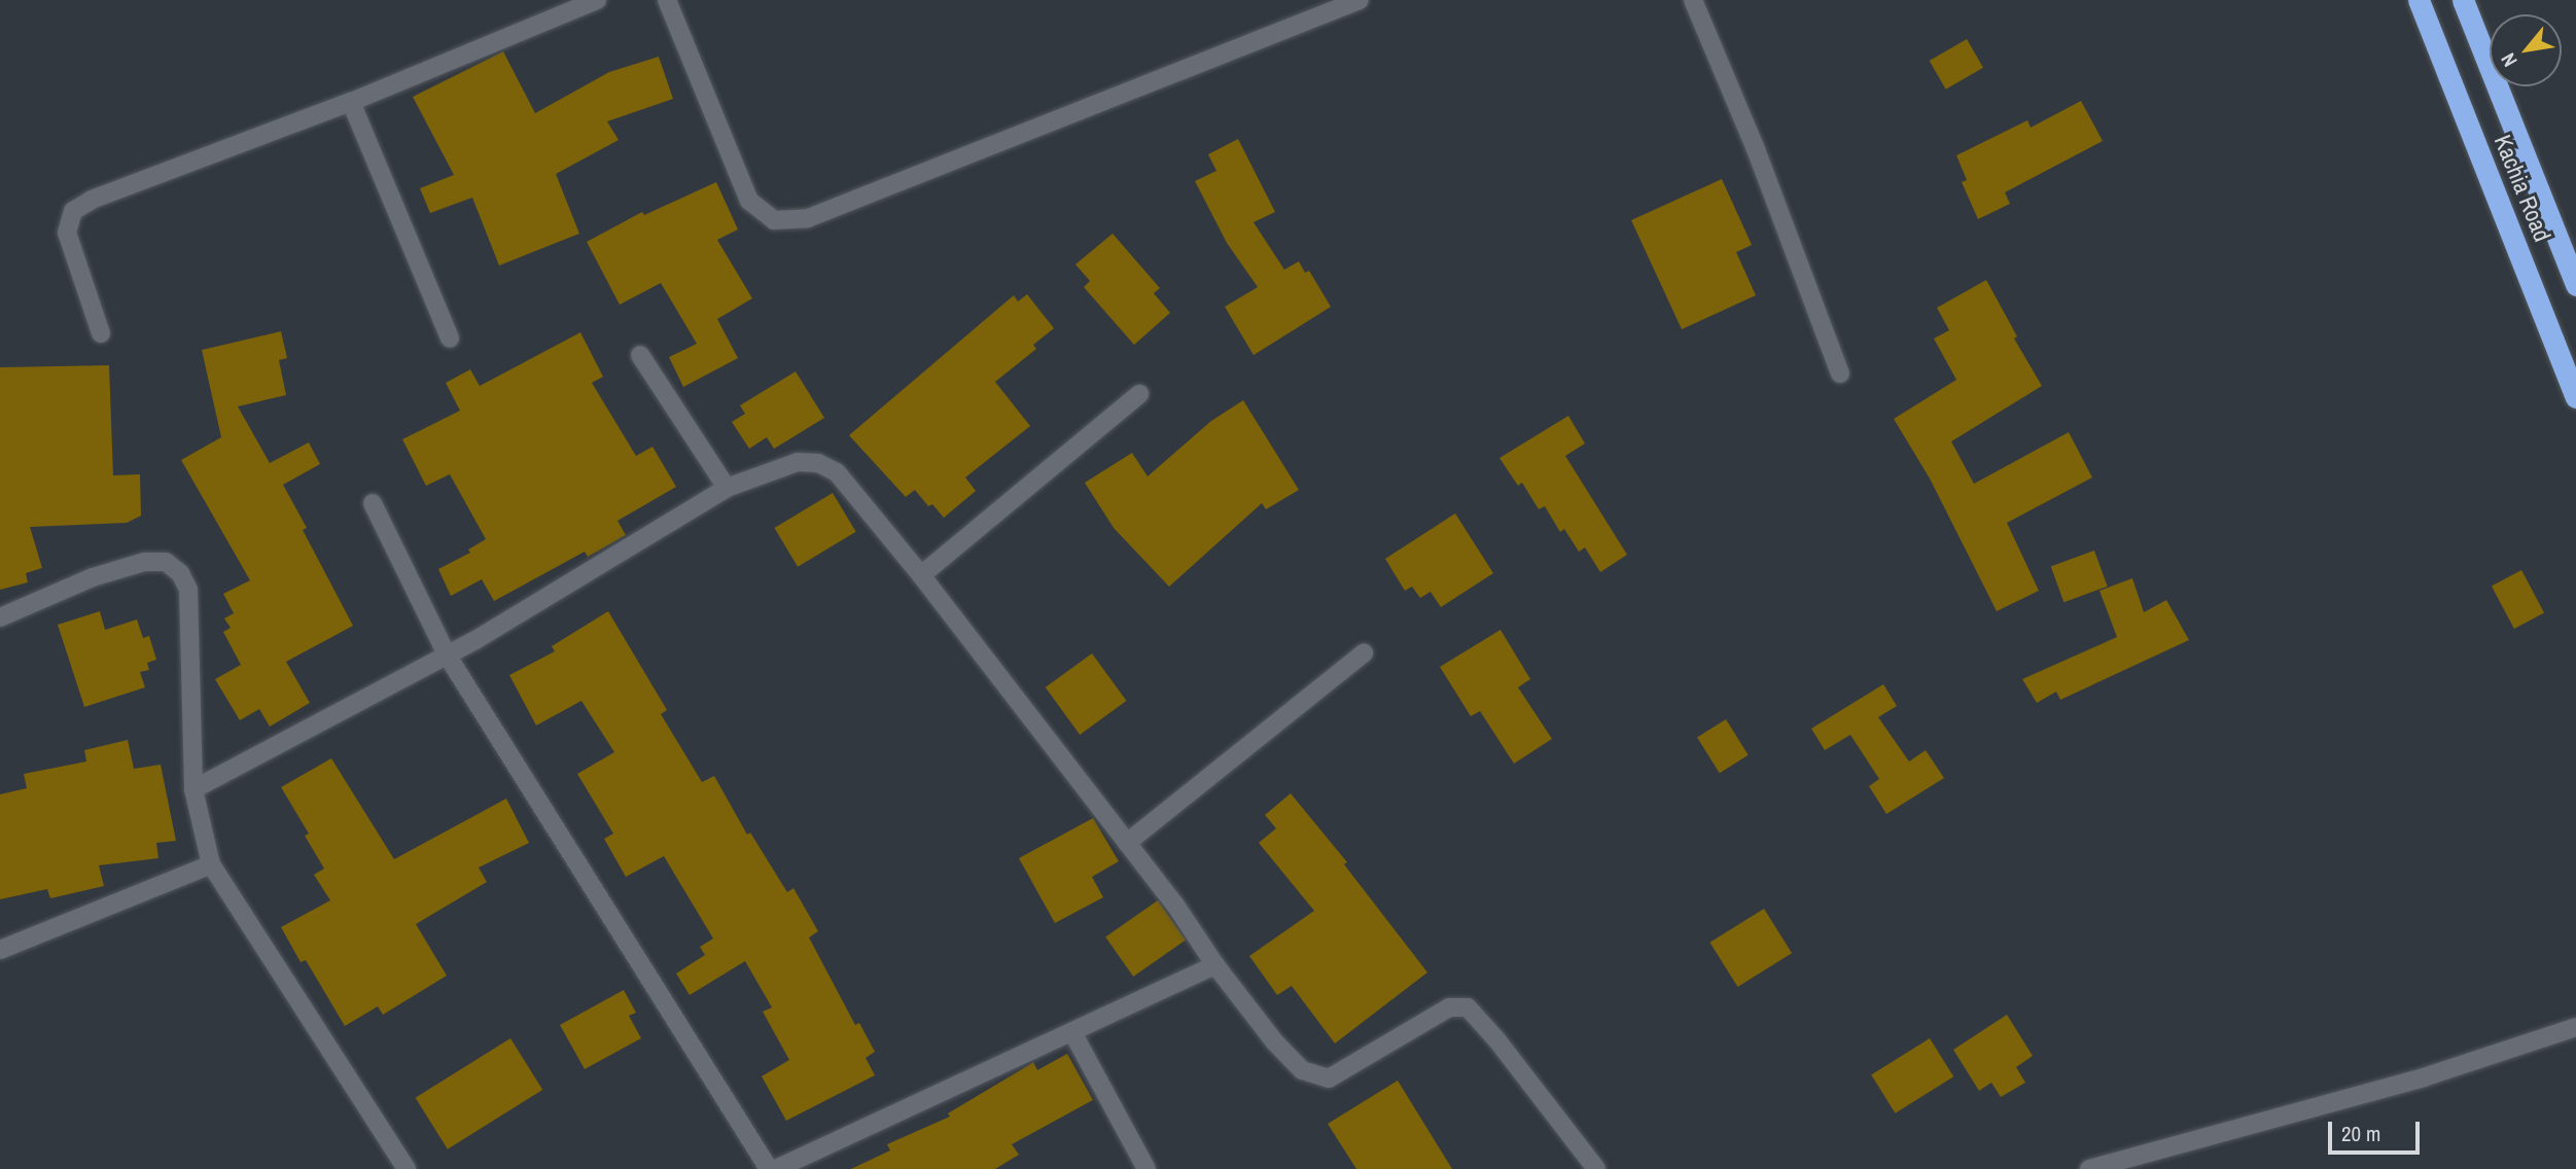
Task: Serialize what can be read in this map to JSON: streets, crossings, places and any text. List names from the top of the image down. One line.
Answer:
{"streets":{"highway":["Kachia Road"]},"scale_bar":"20 m","north":"bottom left"}
